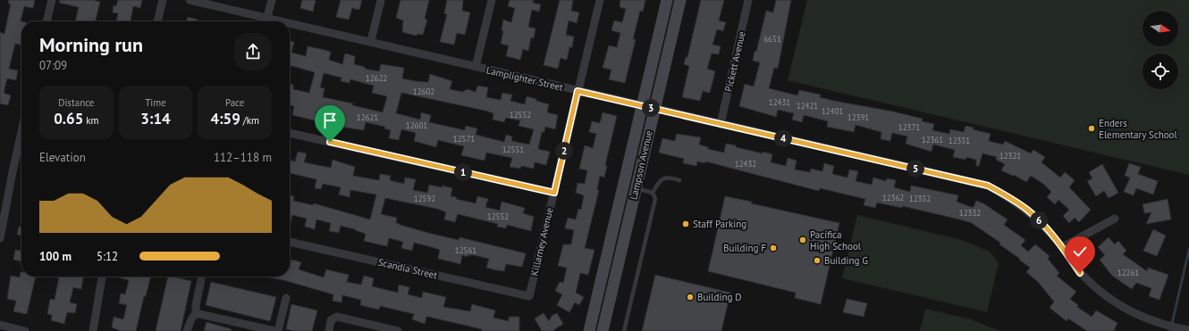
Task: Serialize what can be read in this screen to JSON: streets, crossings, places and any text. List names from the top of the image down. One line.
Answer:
{"streets":{"main road":["Lampson Avenue"],"street":["Pickett Avenue","Lamplighter Street","Killarney Avenue","Scandia Street"]},"crossings":[["Pickett Avenue","Lamplighter Street"],["Lamplighter Street","Lampson Avenue"],["Lamplighter Street","Killarney Avenue"],["Killarney Avenue","Scandia Street"]],"places":["Enders Elementary School","Staff Parking","Pacifica High School","Building F","Building G","Building D"],"house_numbers":["6651","12622","12602","12431","12421","12401","12552","12621","12391","12601","12371","12571","12361","12351","12551","12321","12432","12362","12592","12352","12332","12552","12561","12261"],"north":"right","page":{"heading":["Morning run","07:09"],"stats":[["Distance","0.65 km"],["Time","3:14"],["Pace","4:59 /km"]],"pins":["3","4","2","5","1","6"],"chart":["Elevation","112–118 m"],"list":[{"name":"100 m","note":"5:12"}]}}
